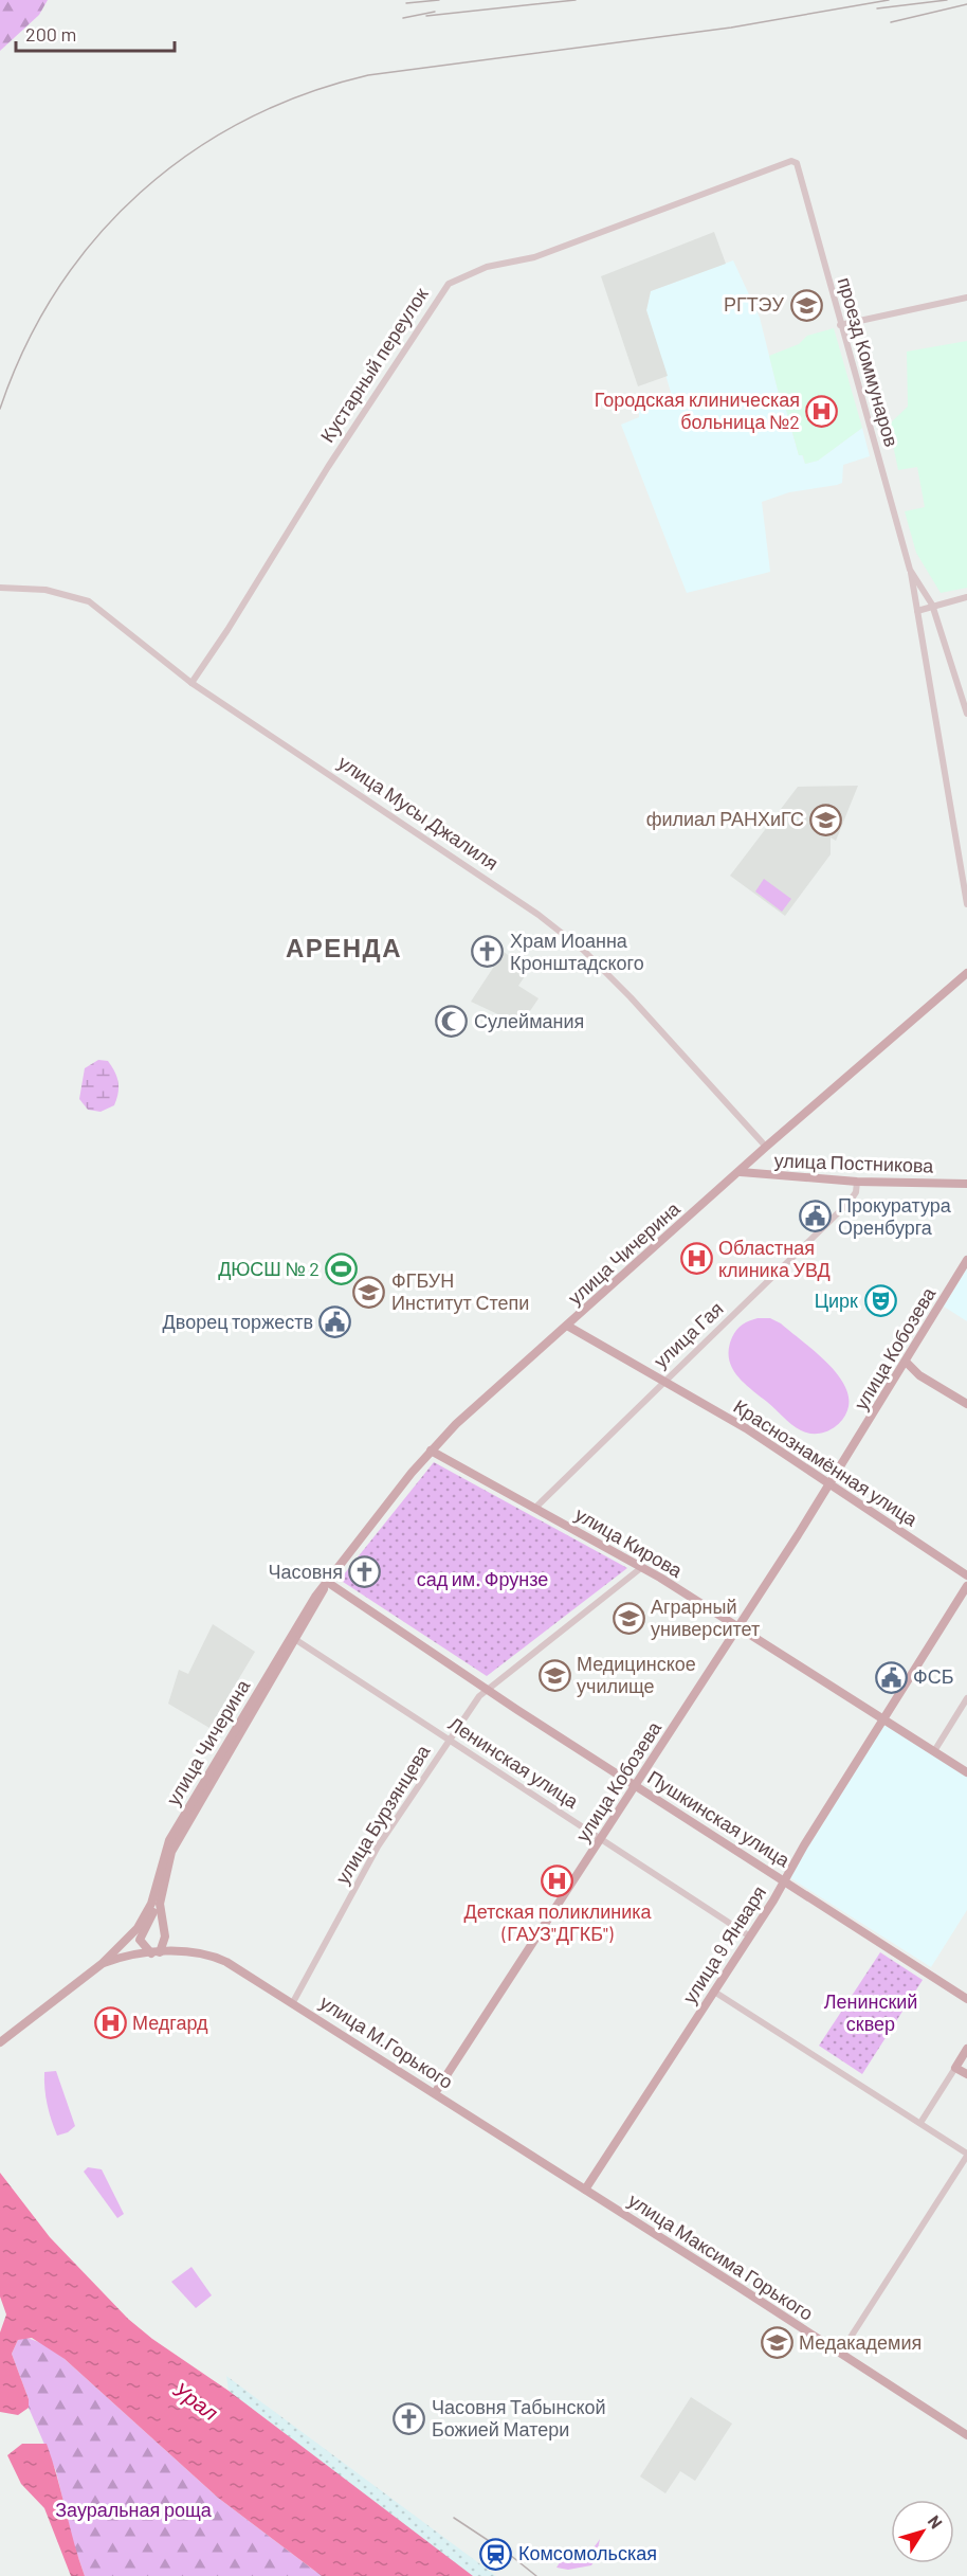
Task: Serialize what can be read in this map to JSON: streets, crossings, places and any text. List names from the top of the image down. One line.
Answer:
{"streets":{"main road":["улица Постникова","улица Чичерина","улица Кобозева","Краснознамённая улица","улица Кирова","Пушкинская улица","улица 9 Января","улица М.Горького","улица Максима Горького"],"street":["проезд Коммунаров","Кустарный переулок","улица Мусы Джалиля","улица Гая","Ленинская улица","улица Бурзянцева"]},"crossings":[["проезд Коммунаров","Кустарный переулок"],["Кустарный переулок","улица Мусы Джалиля"],["улица Мусы Джалиля","улица Чичерина"],["улица Постникова","улица Чичерина"],["улица Постникова","улица Гая"],["улица Чичерина","Краснознамённая улица"],["улица Чичерина","улица Кирова"],["улица Чичерина","Ленинская улица"],["улица Чичерина","Пушкинская улица"],["улица Чичерина","улица М.Горького"],["улица Гая","Краснознамённая улица"],["улица Гая","улица Кирова"],["улица Кобозева","Краснознамённая улица"],["улица Кобозева","улица Кирова"],["улица Кобозева","Ленинская улица"],["улица Кобозева","Пушкинская улица"],["улица Кобозева","улица М.Горького"],["улица Кирова","улица Бурзянцева"],["улица Кирова","улица 9 Января"],["Ленинская улица","улица Бурзянцева"],["Ленинская улица","улица 9 Января"],["улица Бурзянцева","Пушкинская улица"],["улица Бурзянцева","улица М.Горького"],["Пушкинская улица","улица 9 Января"],["улица 9 Января","улица М.Горького"],["улица 9 Января","улица Максима Горького"],["улица М.Горького","улица Максима Горького"]],"districts":["АРЕНДА"],"water":["Урал"],"parks":["сад им. Фрунзе","Ленинский сквер","Зауральная роща"],"places":{"school or university":["РГТЭУ","филиал РАНХиГС","ФГБУН Институт Степи","Аграрный университет","Медицинское училище","Медакадемия"],"hospital":["Городская клиническая больница №2","Областная клиника УВД","Детская поликлиника (ГАУЗ\"ДГКБ\")","Медгард"],"church":["Храм Иоанна Кронштадского","Часовня","Часовня Табынской Божией Матери"],"mosque":["Сулеймания"],"public building":["Прокуратура Оренбурга","Дворец торжеств","ФСБ"],"sports":["ДЮСШ № 2"],"theatre":["Цирк"],"station":["Комсомольская"]},"scale_bar":"200 m","north":"top right"}
